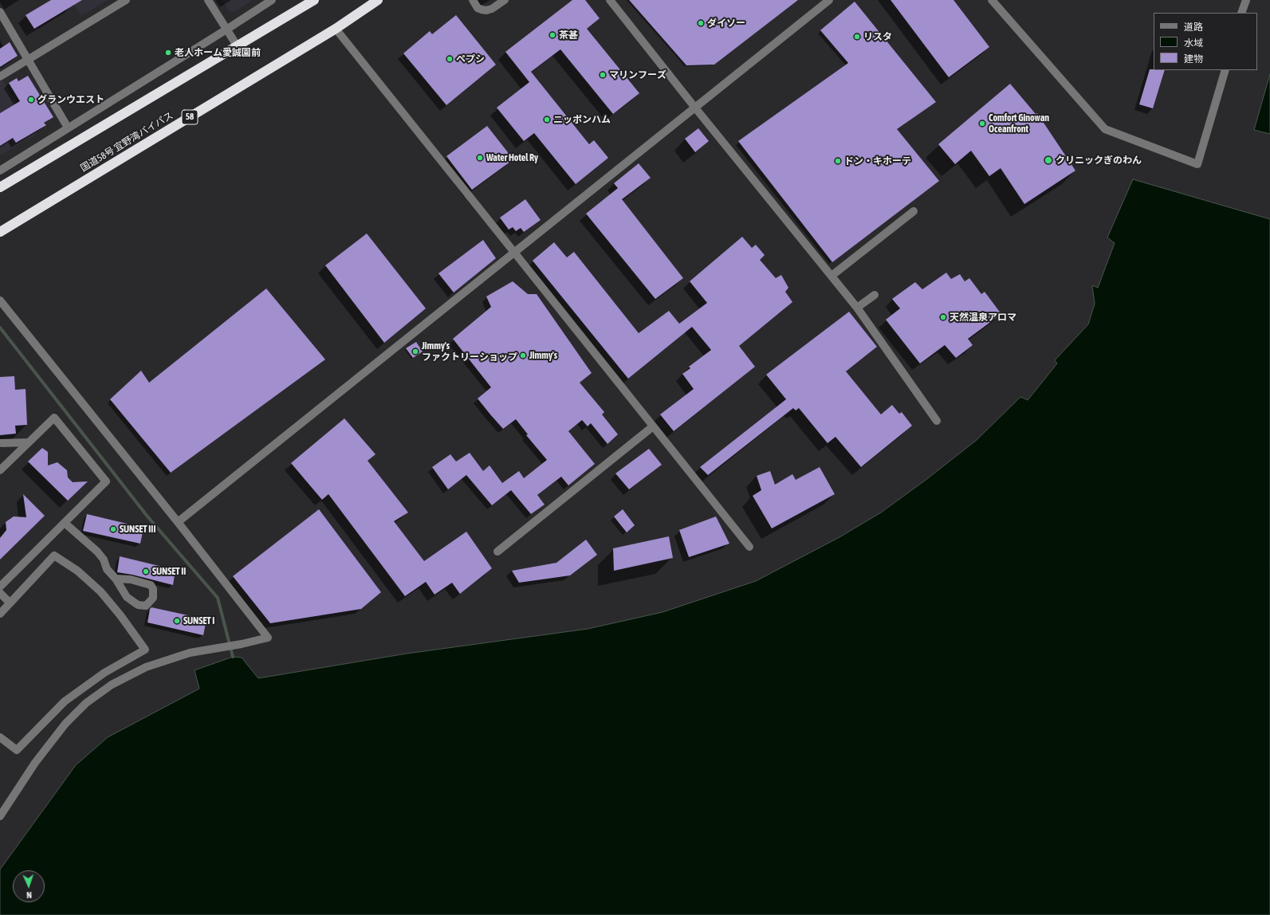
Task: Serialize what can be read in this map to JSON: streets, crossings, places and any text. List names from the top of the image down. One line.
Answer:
{"streets":{"highway":["58","国道58号 宜野湾バイパス"]},"places":["ダイソー","茶甚","リスタ","老人ホーム愛誠園前","ペプシ","マリンフーズ","グランウエスト","ニッポンハム","Comfort Ginowan Oceanfront","Water Hotel Ry","クリニックぎのわん","ドン・キホーテ","天然温泉アロマ","Jimmy's ファクトリーショップ","Jimmy's","SUNSET III","SUNSET II","SUNSET I"],"legend":["道路","水域","建物"],"north":"bottom"}
